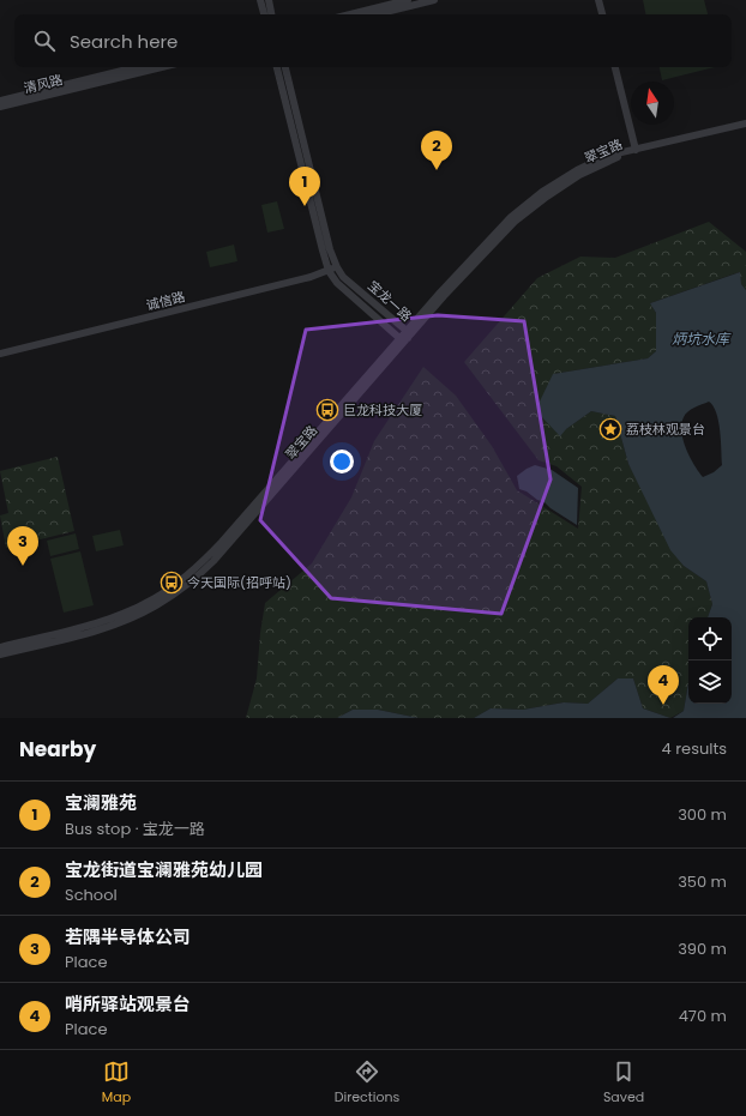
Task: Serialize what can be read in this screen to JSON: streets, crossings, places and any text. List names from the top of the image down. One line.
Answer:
{"streets":{"street":["清风路","翠宝路","诚信路","宝龙一路"]},"crossings":[["翠宝路","宝龙一路"],["诚信路","宝龙一路"]],"water":["炳坑水库"],"places":{"bus stop":["巨龙科技大厦","今天国际(招呼站)"],"place":["荔枝林观景台"]},"north":"top","page":{"search":"Search here","pins":["2","1","3","4"],"heading":["Nearby","4 results"],"list":[{"mark":"1","name":"宝澜雅苑","note":"Bus stop · 宝龙一路","value":"300 m"},{"mark":"2","name":"宝龙街道宝澜雅苑幼儿园","note":"School","value":"350 m"},{"mark":"3","name":"若隅半导体公司","note":"Place","value":"390 m"},{"mark":"4","name":"哨所驿站观景台","note":"Place","value":"470 m"}],"nav":["Map","Directions","Saved"]}}
